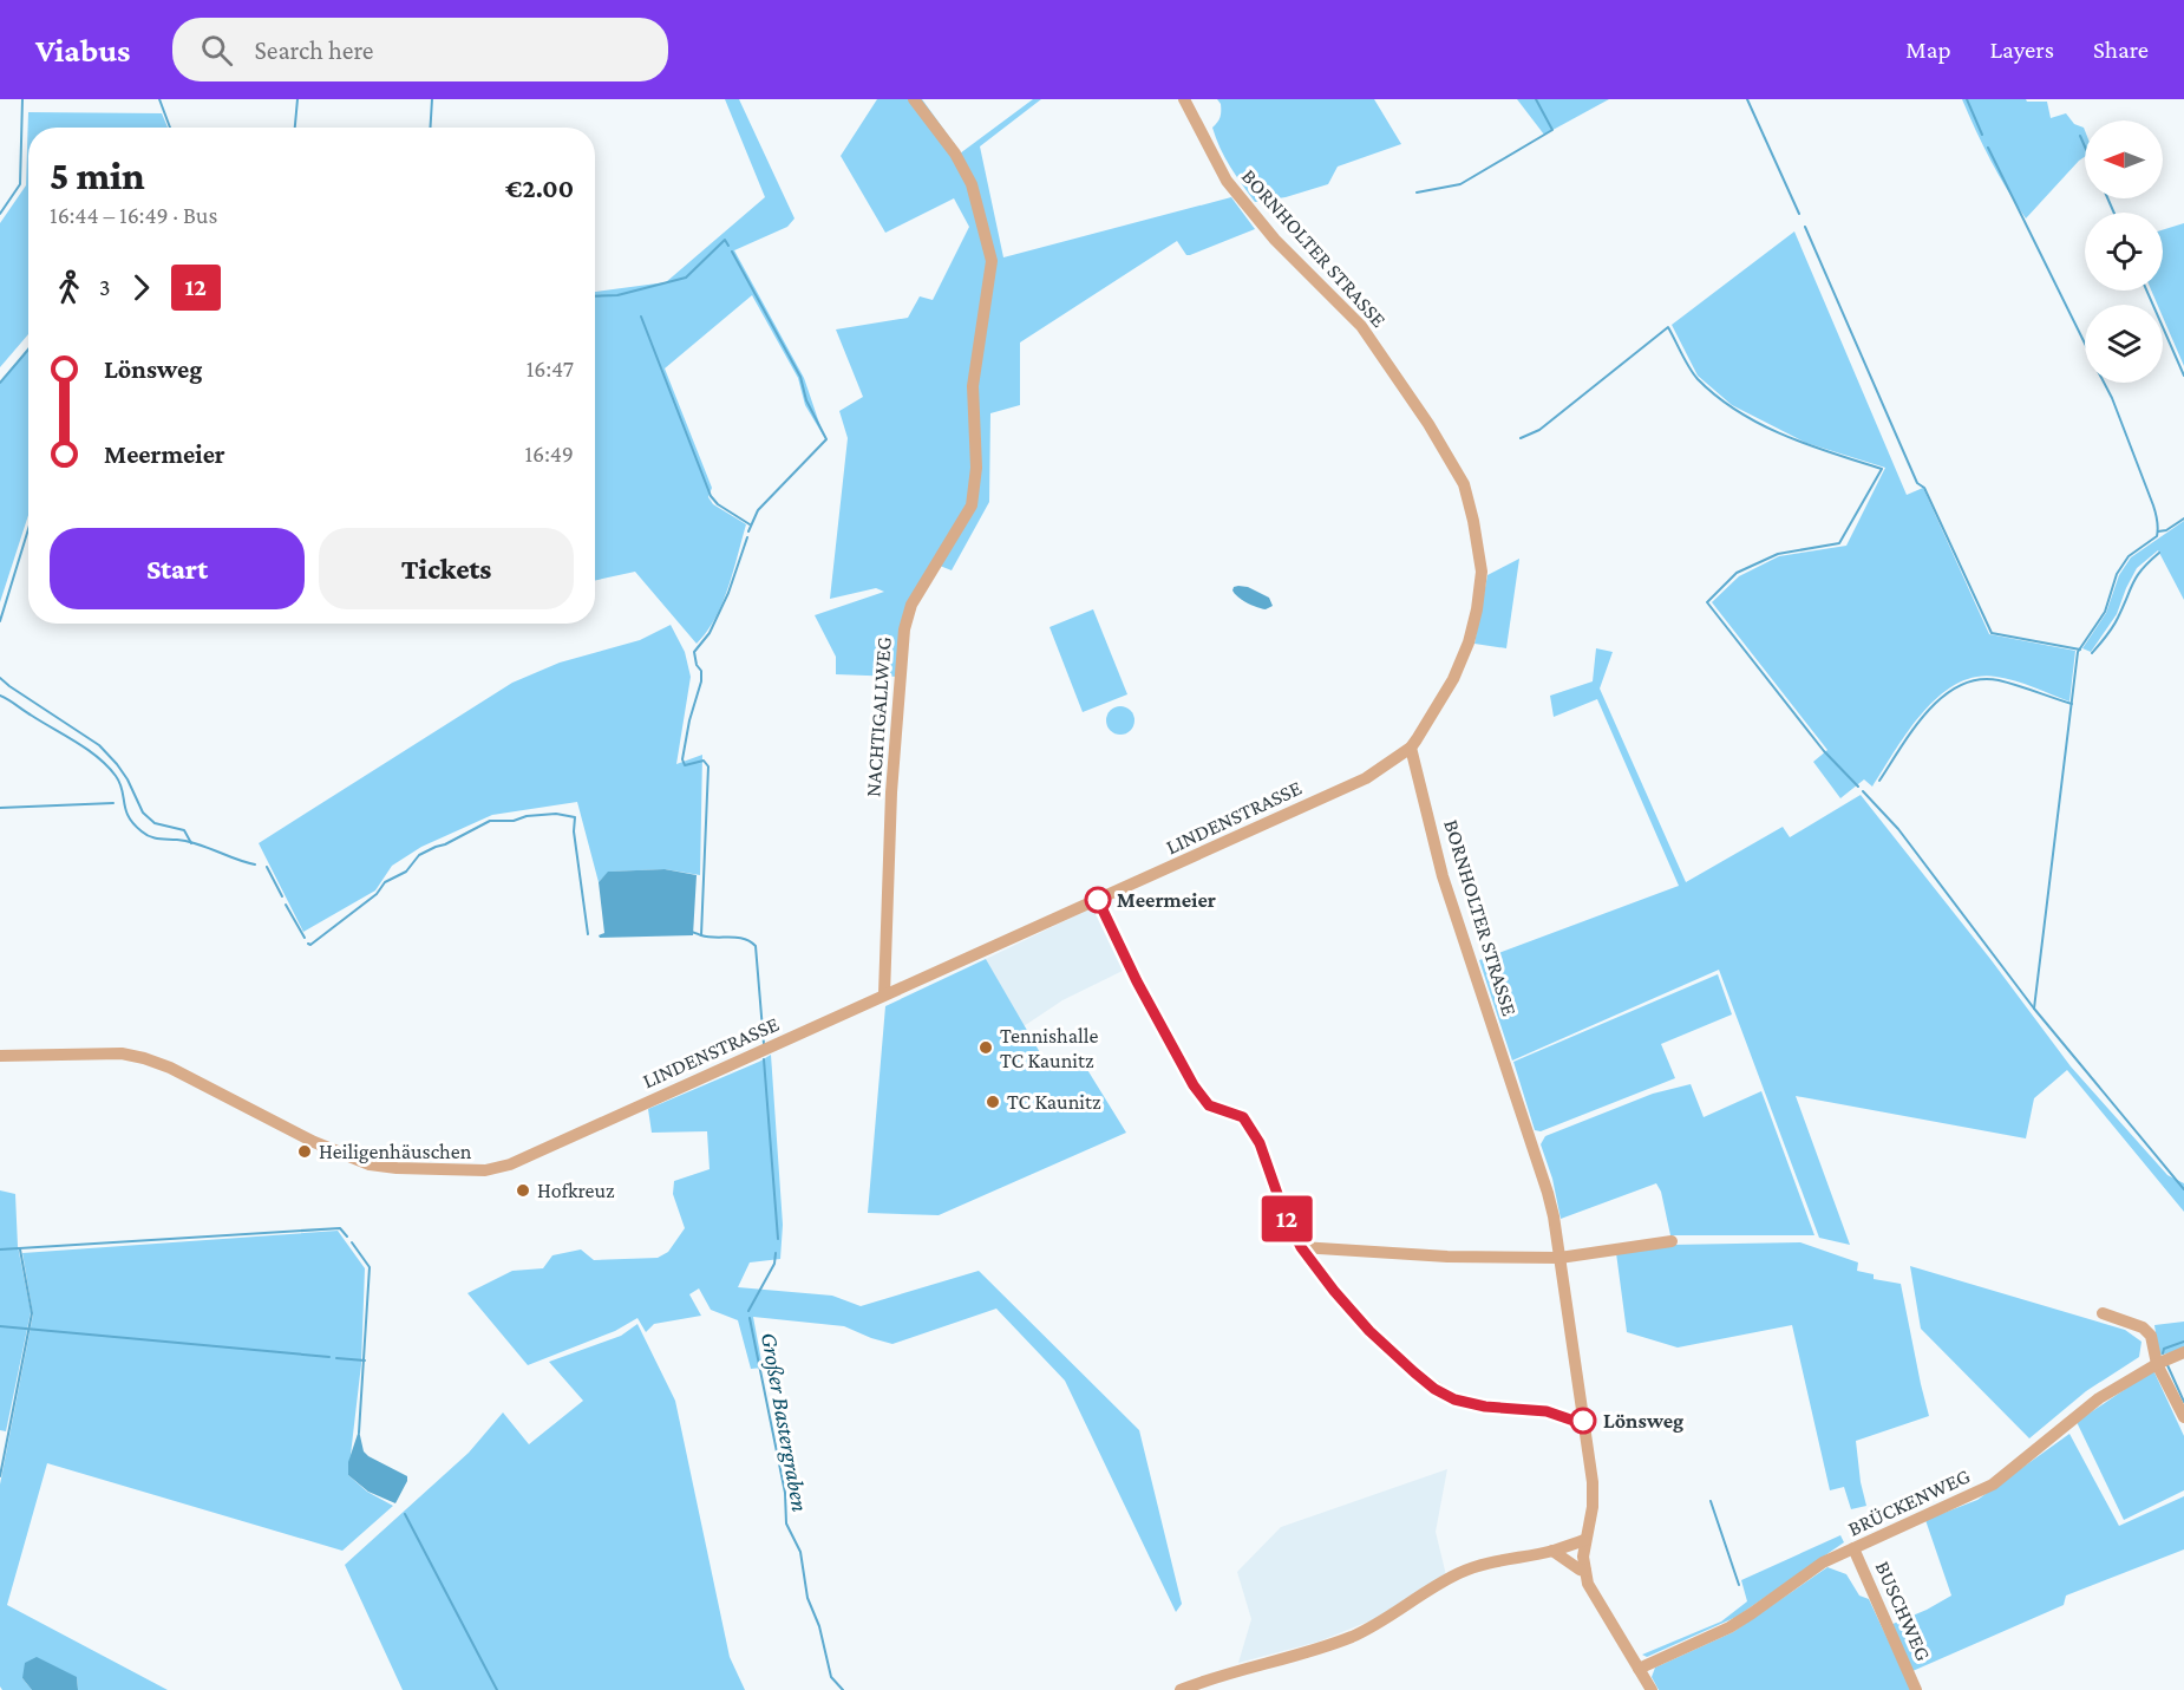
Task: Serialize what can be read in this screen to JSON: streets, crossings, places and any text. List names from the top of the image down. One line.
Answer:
{"streets":{"street":["BORNHOLTER STRASSE","NACHTIGALLWEG","LINDENSTRASSE","BRÜCKENWEG","BUSCHWEG"]},"crossings":[["BORNHOLTER STRASSE","LINDENSTRASSE"],["BORNHOLTER STRASSE","BRÜCKENWEG"],["NACHTIGALLWEG","LINDENSTRASSE"],["BRÜCKENWEG","BUSCHWEG"]],"water":["Großer Bastergraben"],"places":["Meermeier","Tennishalle TC Kaunitz","TC Kaunitz","Heiligenhäuschen","Hofkreuz","Lönsweg"],"lines":["bus line 12"],"north":"left","page":{"header":"Viabus","search":"Search here","nav":["Map","Layers","Share"],"on_map":"12","heading":["5 min","16:44 – 16:49 · Bus","€2.00"],"legs":["3","12"],"list":[{"name":"Lönsweg","value":"16:47"},{"name":"Meermeier","value":"16:49"}],"buttons":["Start","Tickets"]}}
